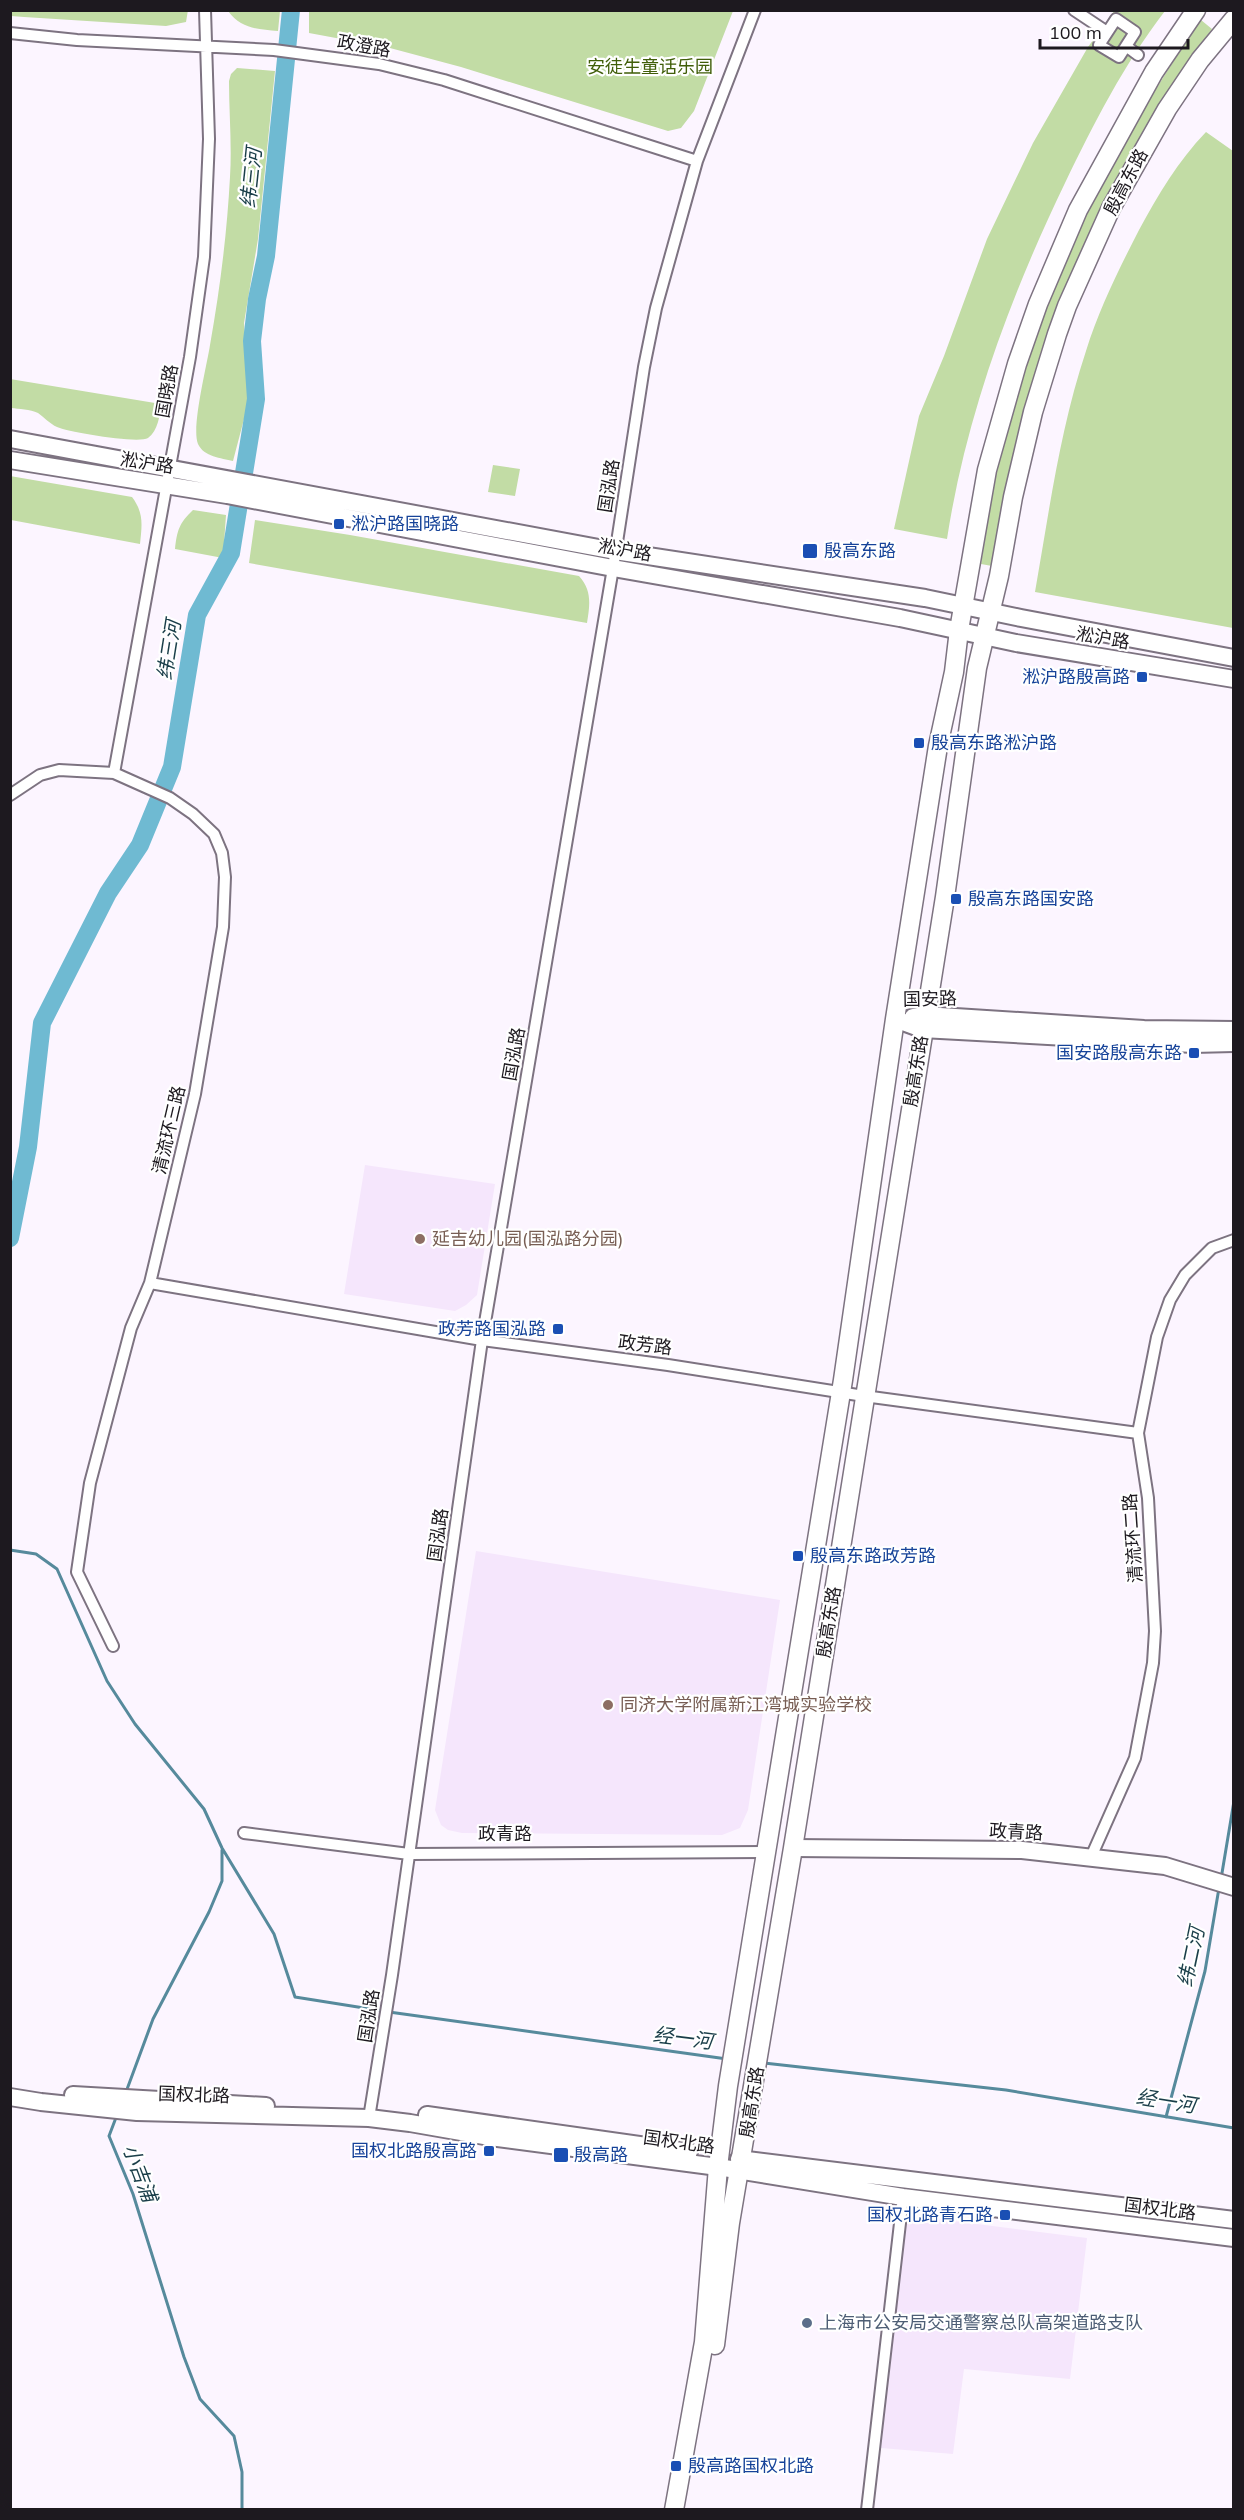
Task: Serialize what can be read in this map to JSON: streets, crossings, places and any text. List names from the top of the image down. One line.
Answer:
{"streets":{"main road":["殷高东路","淞沪路","国安路","政青路","国权北路"],"street":["政澄路","国晓路","国泓路","清流环三路","政芳路","清流环二路"]},"crossings":[["政澄路","国晓路"],["政澄路","国泓路"],["殷高东路","淞沪路"],["殷高东路","国安路"],["殷高东路","政芳路"],["殷高东路","政青路"],["殷高东路","国权北路"],["国晓路","淞沪路"],["国晓路","清流环三路"],["淞沪路","国泓路"],["国泓路","政芳路"],["国泓路","政青路"],["国泓路","国权北路"],["清流环三路","政芳路"],["政芳路","清流环二路"],["清流环二路","政青路"]],"water":["纬三河","纬二河","经一河","小吉浦"],"parks":["安徒生童话乐园"],"places":{"transit":["淞沪路国晓路","殷高东路","淞沪路殷高路","殷高东路淞沪路","殷高东路国安路","国安路殷高东路","政芳路国泓路","殷高东路政芳路","国权北路殷高路","殷高路","国权北路青石路","殷高路国权北路"],"other":["延吉幼儿园(国泓路分园)","同济大学附属新江湾城实验学校","上海市公安局交通警察总队高架道路支队"]},"scale_bar":"100 m"}
